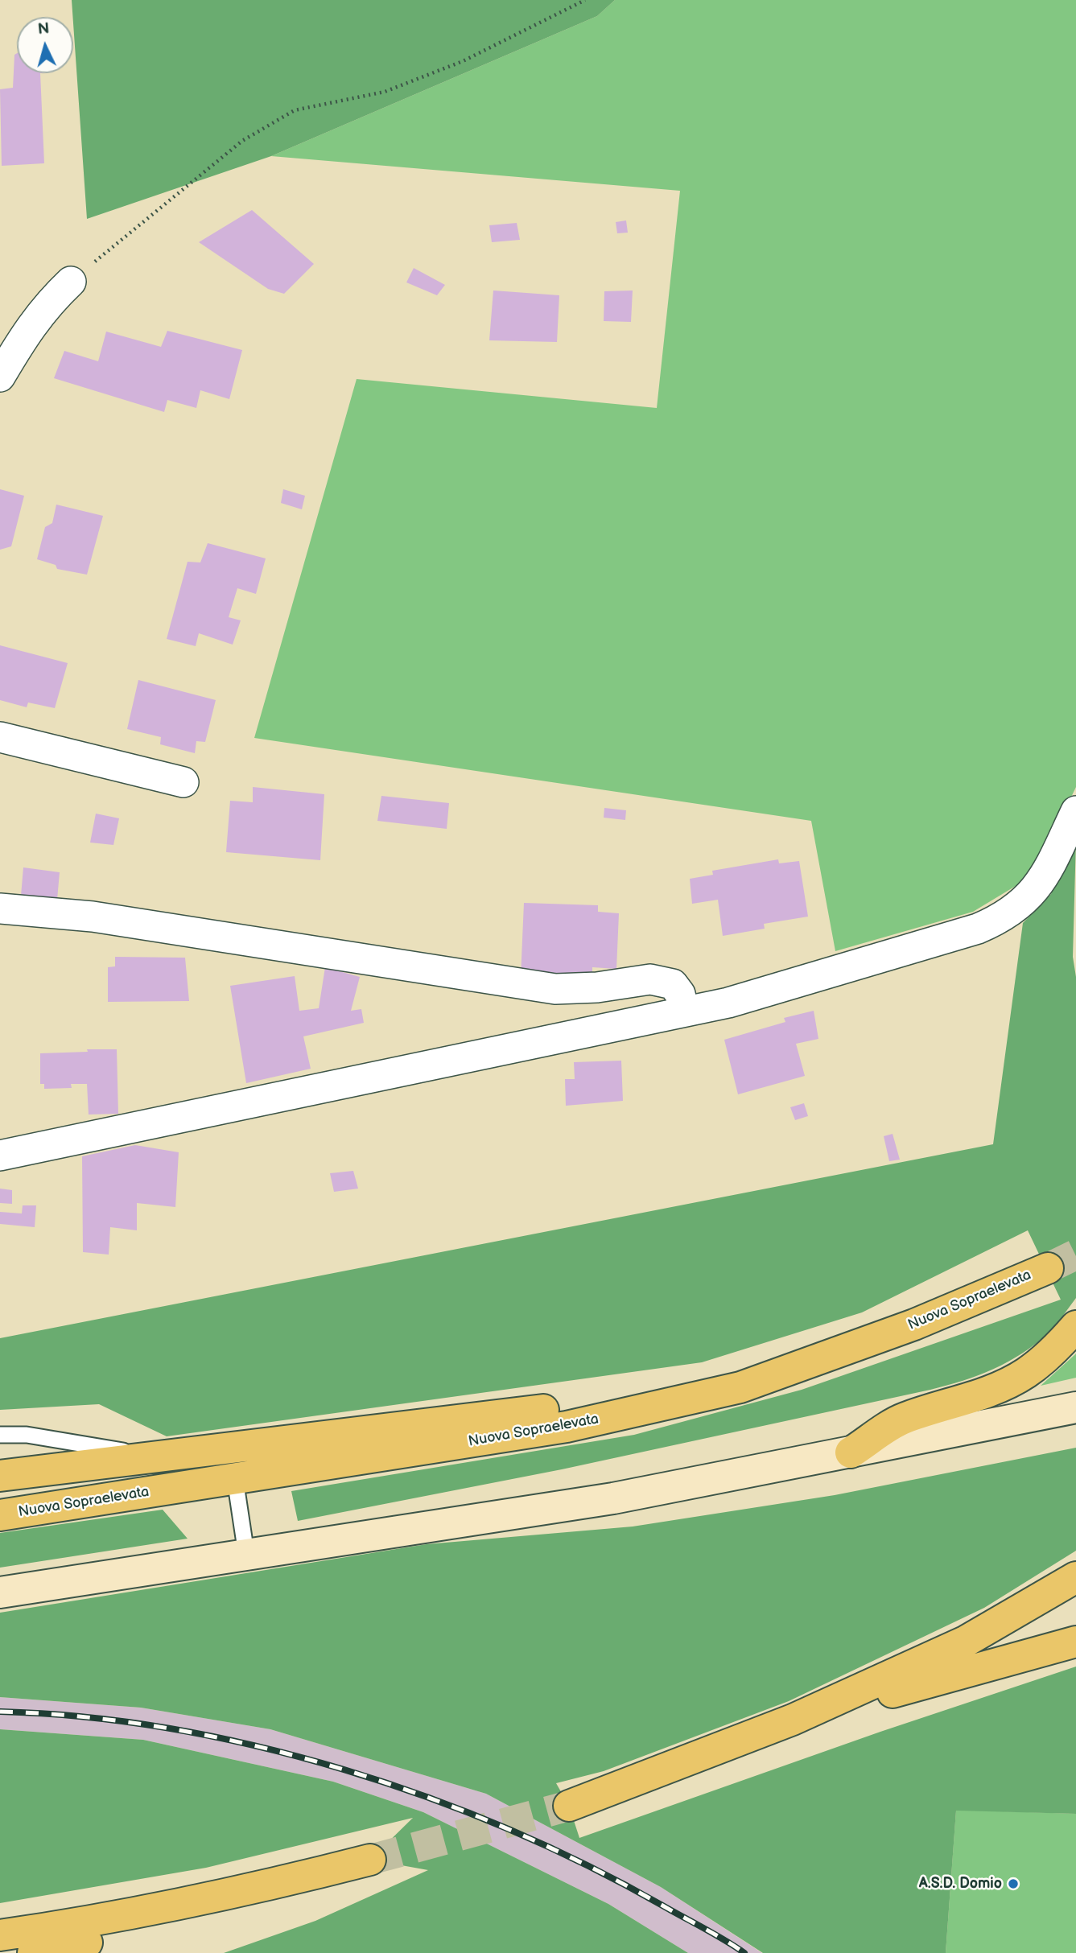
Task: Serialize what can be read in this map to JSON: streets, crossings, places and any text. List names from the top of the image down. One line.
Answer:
{"streets":{"highway":["Nuova Sopraelevata"]},"places":["A.S.D. Domio"],"north":"top"}
